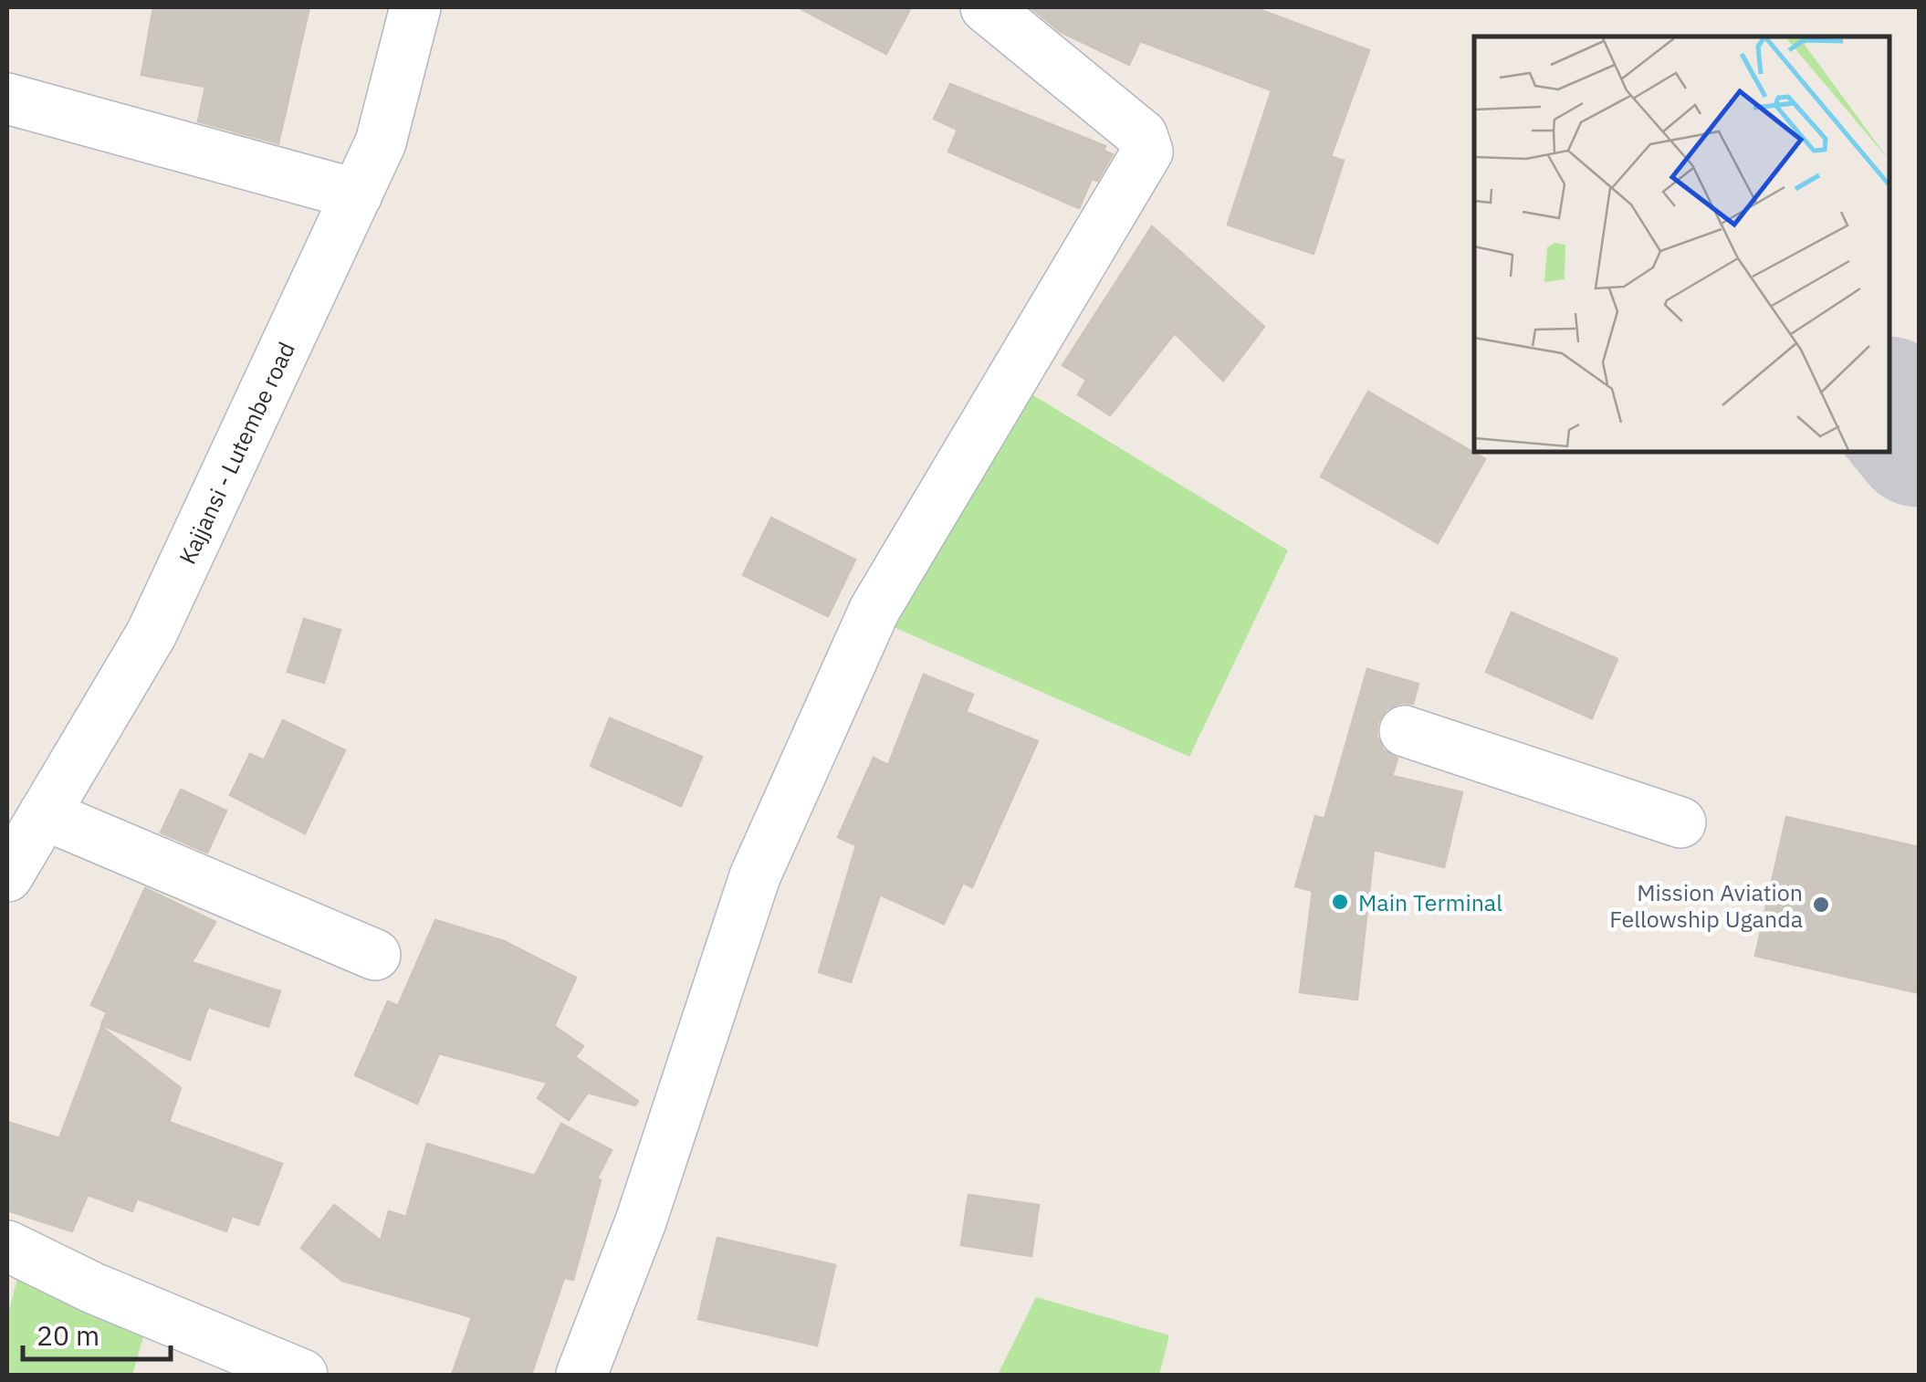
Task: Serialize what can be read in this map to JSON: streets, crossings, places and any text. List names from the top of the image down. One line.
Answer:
{"streets":{"street":["Kajjansi - Lutembe road"]},"places":["Main Terminal","Mission Aviation Fellowship Uganda"],"scale_bar":"20 m"}
